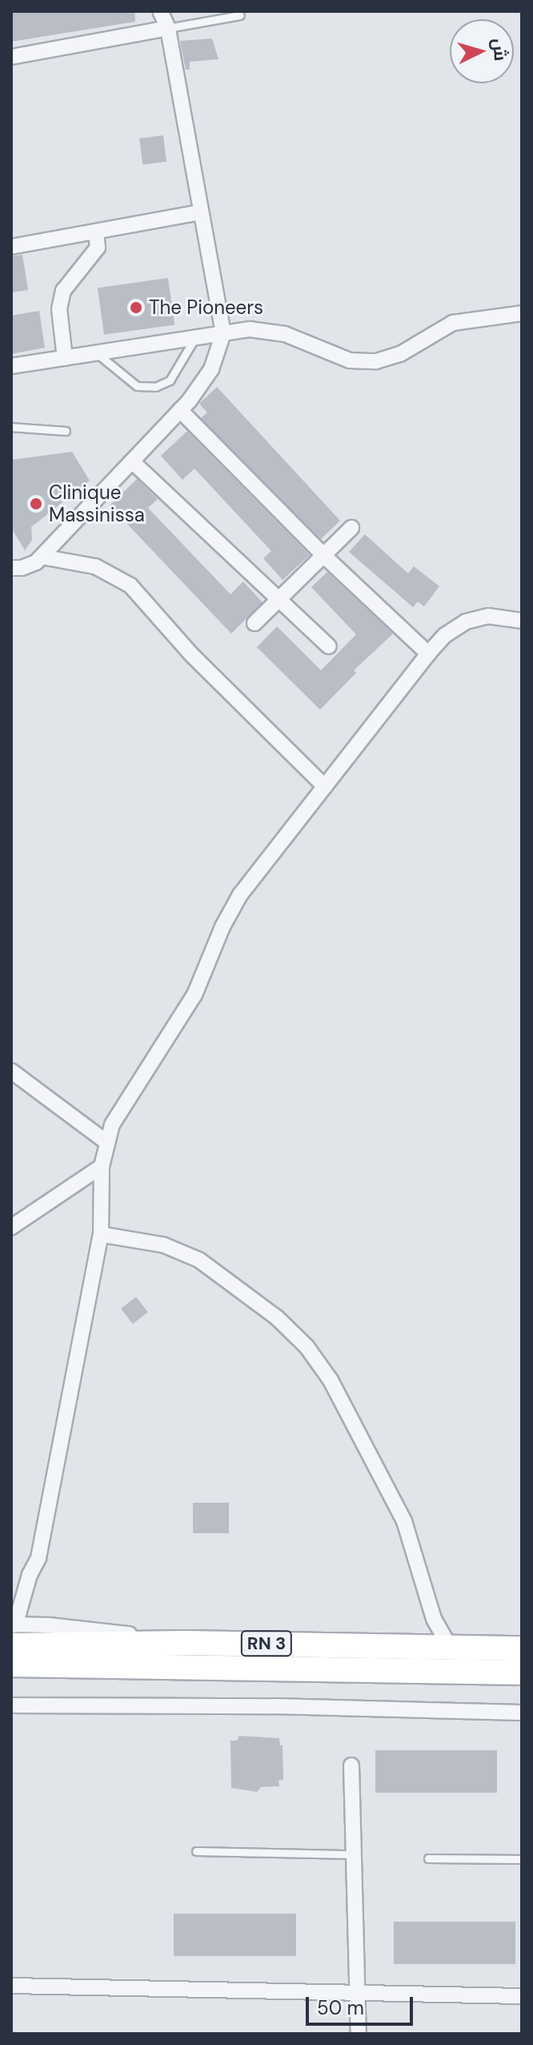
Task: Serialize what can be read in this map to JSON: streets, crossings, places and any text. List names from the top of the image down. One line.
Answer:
{"streets":{"highway":["RN 3"]},"places":["The Pioneers","Clinique Massinissa"],"scale_bar":"50 m","north":"right"}
